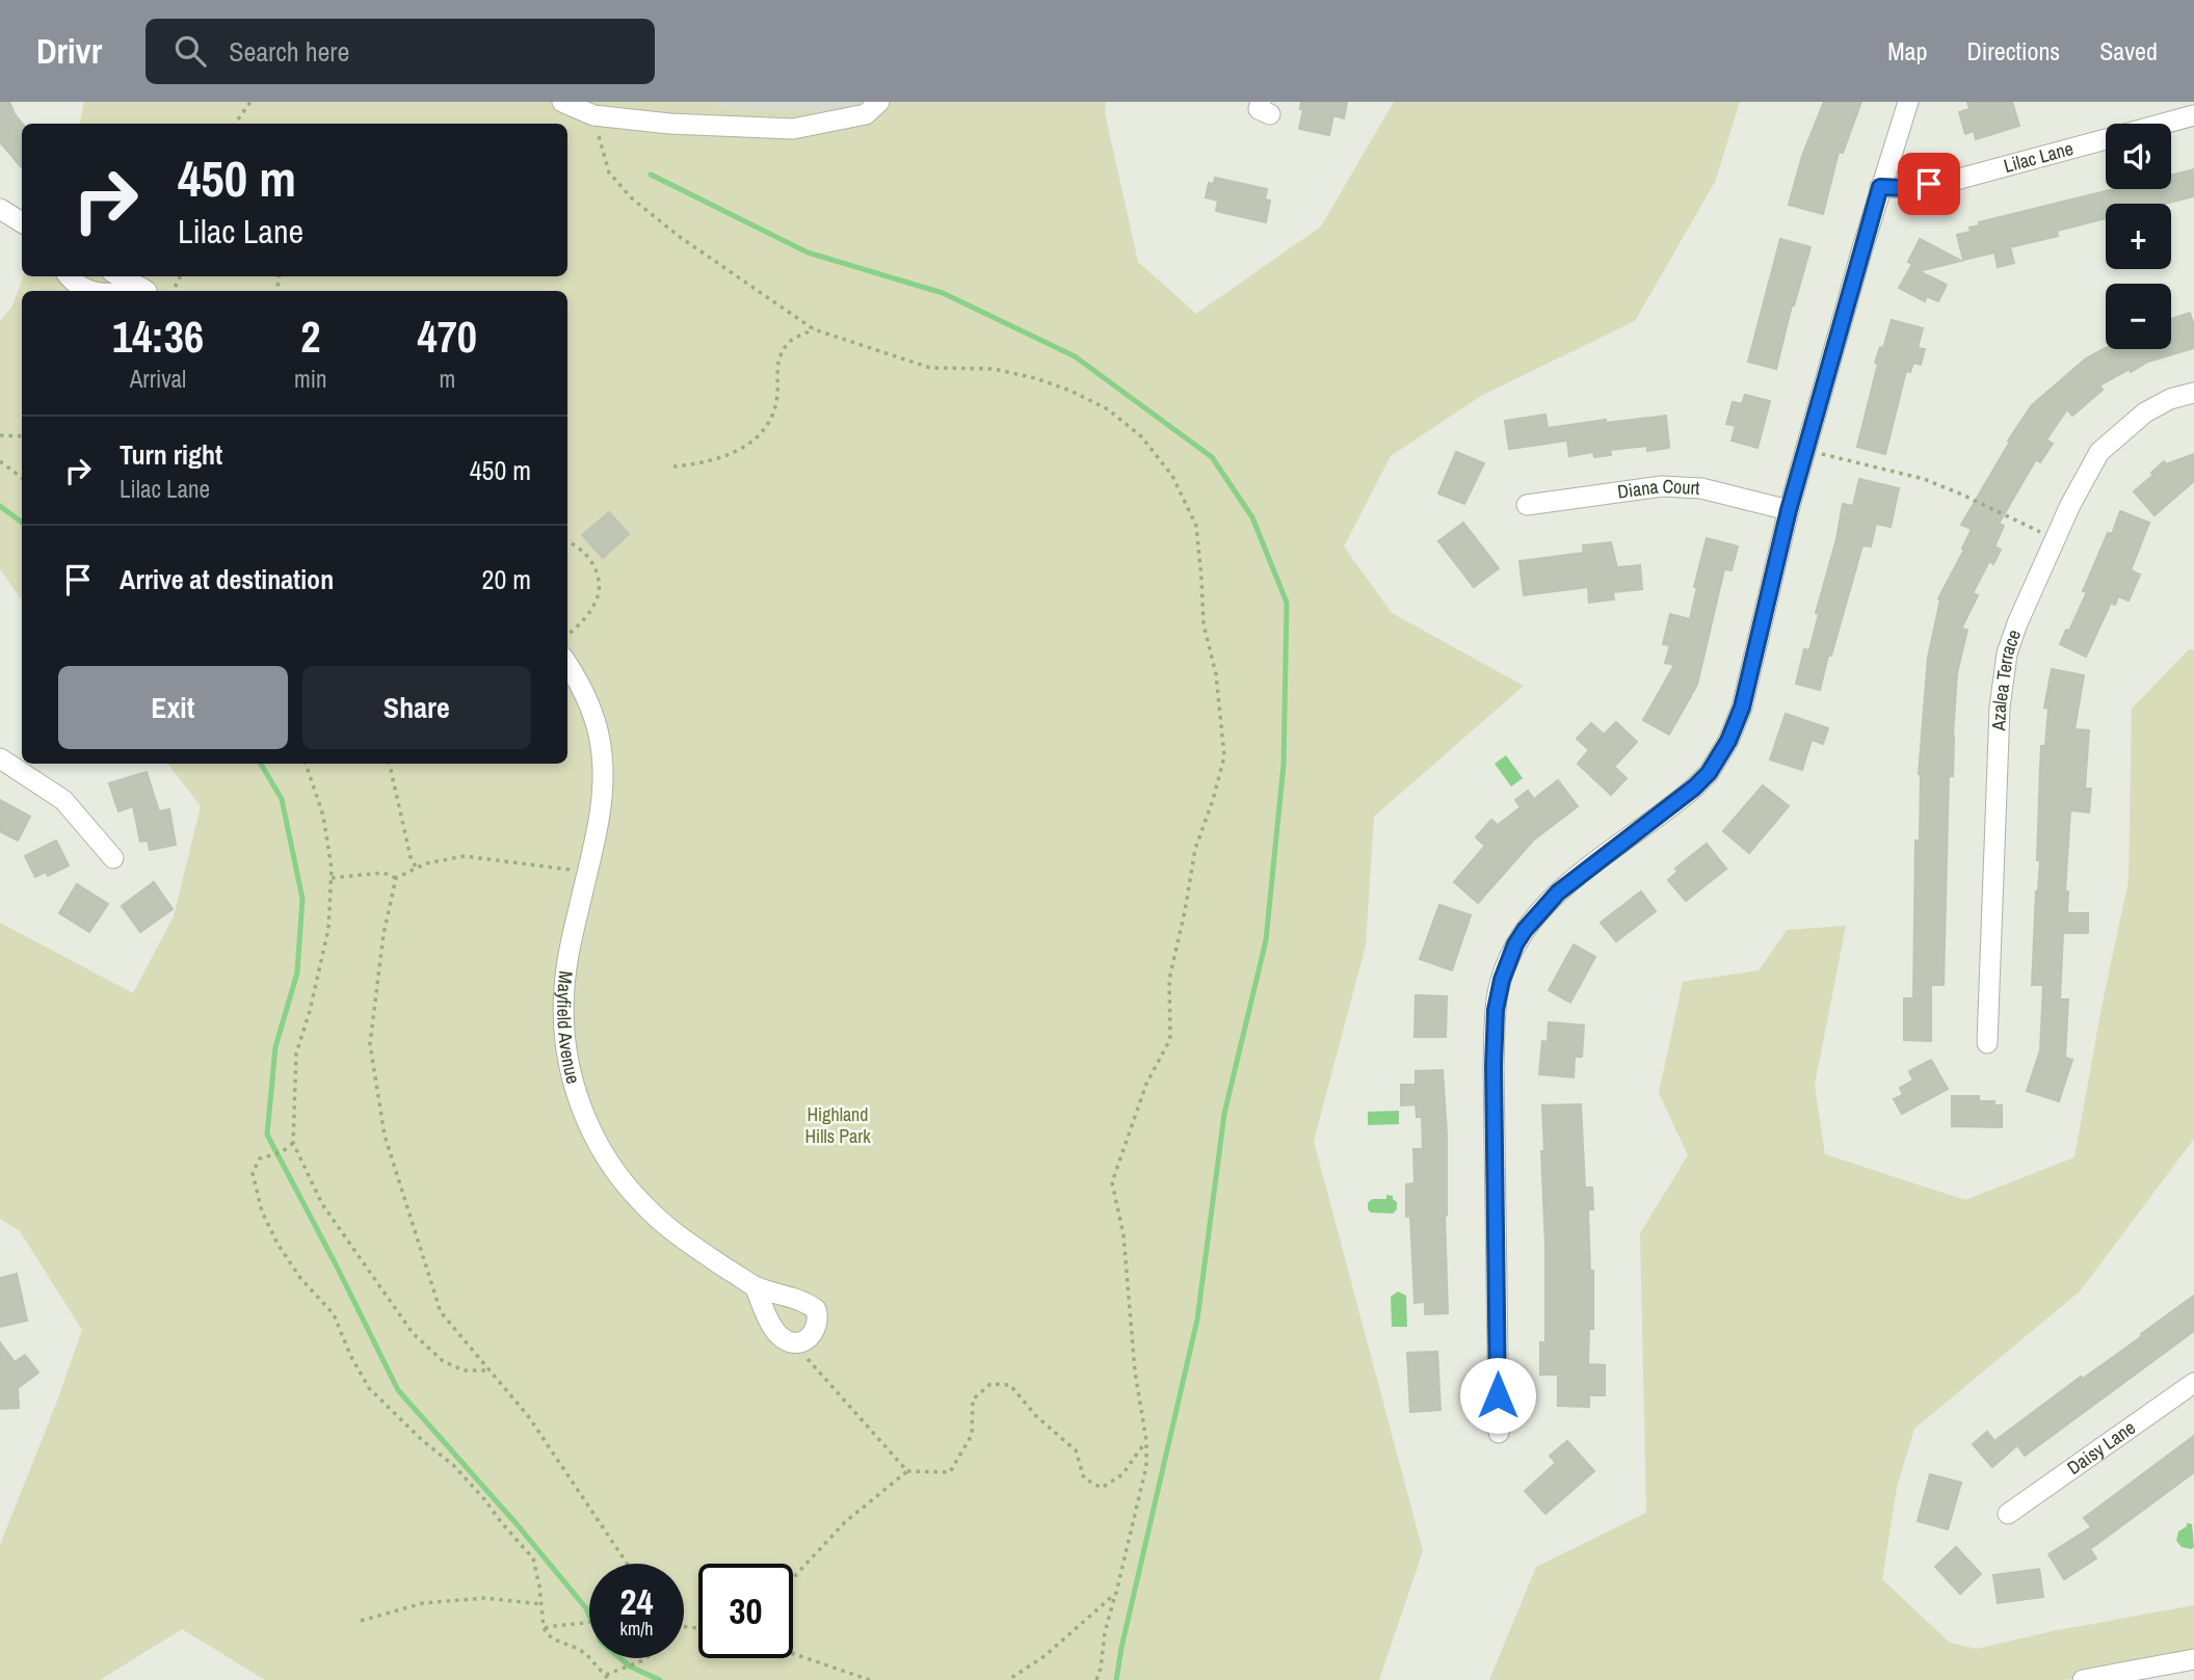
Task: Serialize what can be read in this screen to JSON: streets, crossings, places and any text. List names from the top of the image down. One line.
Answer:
{"streets":{"street":["Lilac Lane","Diana Court","Azalea Terrace","Mayfield Avenue","Daisy Lane"]},"parks":["Highland Hills Park"],"page":{"header":"Drivr","search":"Search here","nav":["Map","Directions","Saved"],"map_buttons":["+","−"],"turn":["450 m","Lilac Lane"],"eta":["14:36","Arrival","2","min","470","m"],"list":[{"name":"Turn right","note":"Lilac Lane","value":"450 m"},{"name":"Arrive at destination","value":"20 m"}],"buttons":["Exit","Share"],"speed":"24 km/h","limit":"30"}}
